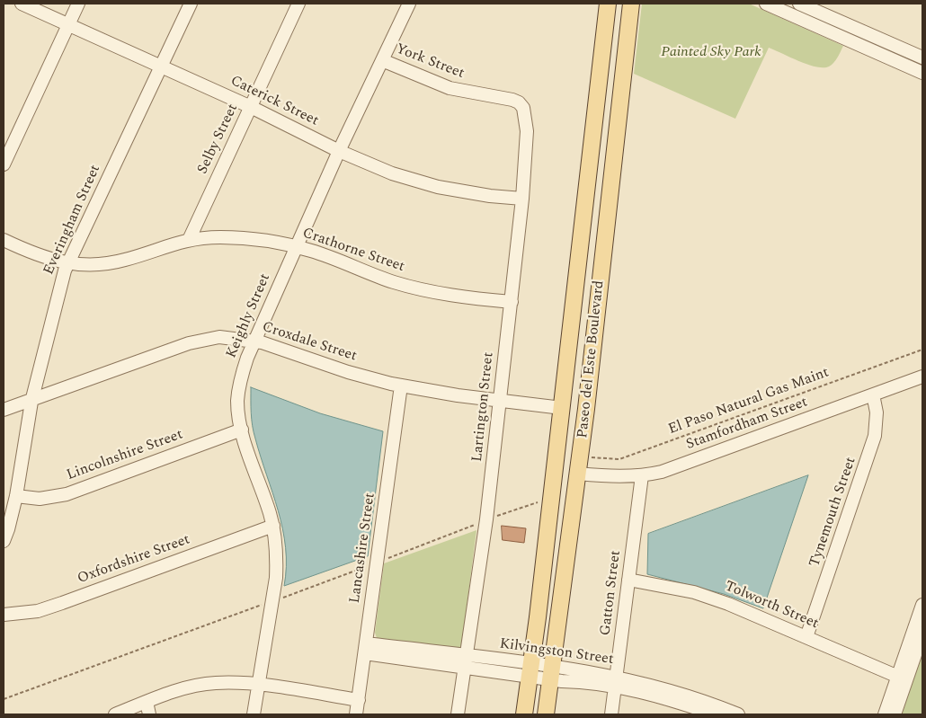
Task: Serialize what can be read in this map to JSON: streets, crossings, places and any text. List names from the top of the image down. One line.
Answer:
{"streets":{"main road":["Paseo del Este Boulevard"],"street":["York Street","Caterick Street","Selby Street","Everingham Street","Crathorne Street","Keighly Street","Croxdale Street","Lartington Street","Stamfordham Street","Lincolnshire Street","Tynemouth Street","Lancashire Street","Oxfordshire Street","Gatton Street","Tolworth Street","Kilvingston Street"],"path":["El Paso Natural Gas Maint"]},"crossings":[["York Street","Keighly Street"],["York Street","Lartington Street"],["Caterick Street","Selby Street"],["Caterick Street","Everingham Street"],["Caterick Street","Keighly Street"],["Caterick Street","Lartington Street"],["Selby Street","Crathorne Street"],["Everingham Street","Crathorne Street"],["Everingham Street","Croxdale Street"],["Everingham Street","Lincolnshire Street"],["Crathorne Street","Keighly Street"],["Crathorne Street","Lartington Street"],["Keighly Street","Croxdale Street"],["Keighly Street","Lincolnshire Street"],["Keighly Street","Oxfordshire Street"],["Croxdale Street","Paseo del Este Boulevard"],["Croxdale Street","Lartington Street"],["Croxdale Street","Lancashire Street"],["Paseo del Este Boulevard","El Paso Natural Gas Maint"],["Paseo del Este Boulevard","Stamfordham Street"],["Paseo del Este Boulevard","Kilvingston Street"],["Lartington Street","Kilvingston Street"],["Stamfordham Street","Tynemouth Street"],["Stamfordham Street","Gatton Street"],["Tynemouth Street","Tolworth Street"],["Lancashire Street","Kilvingston Street"],["Gatton Street","Tolworth Street"],["Gatton Street","Kilvingston Street"]],"parks":["Painted Sky Park"]}
